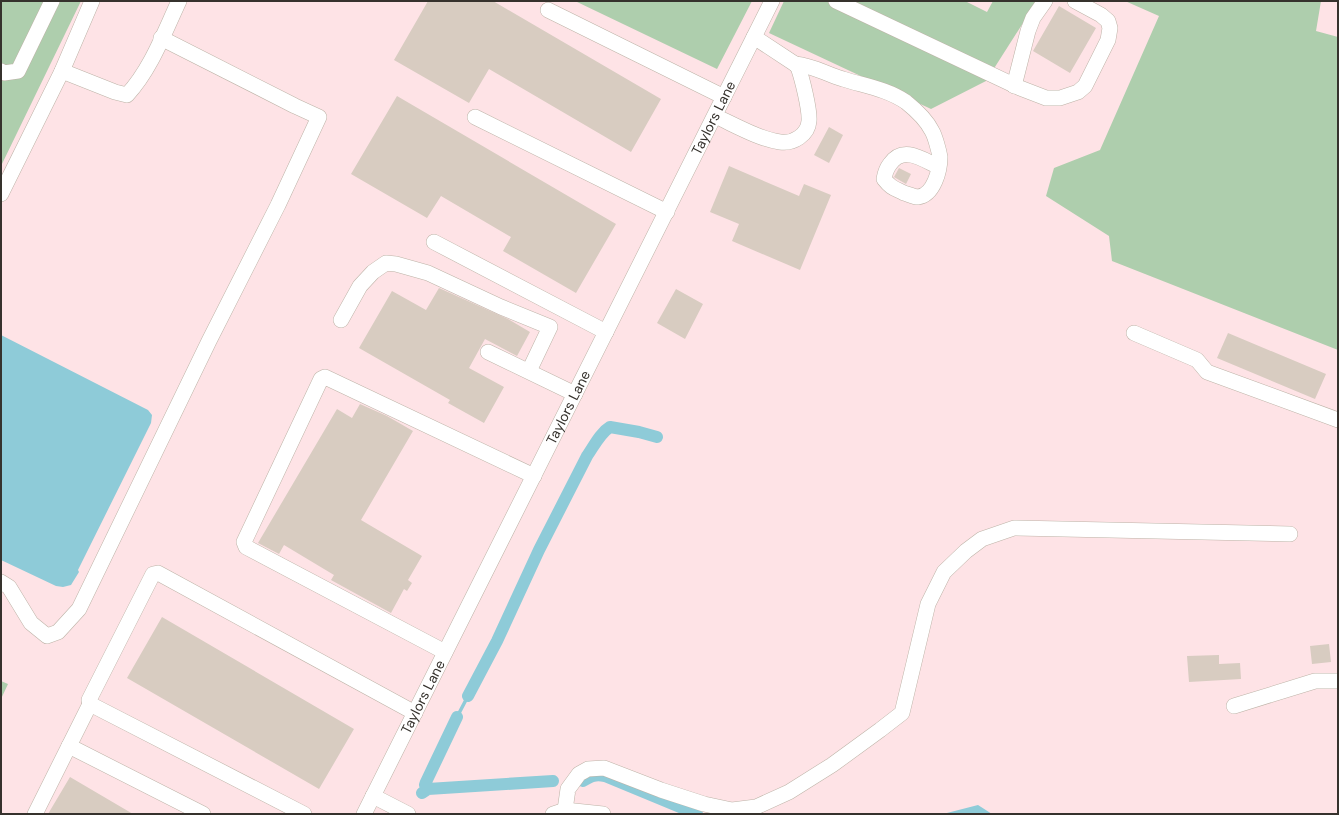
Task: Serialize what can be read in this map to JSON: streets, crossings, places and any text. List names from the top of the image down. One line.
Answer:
{"streets":{"street":["Taylors Lane"]}}
